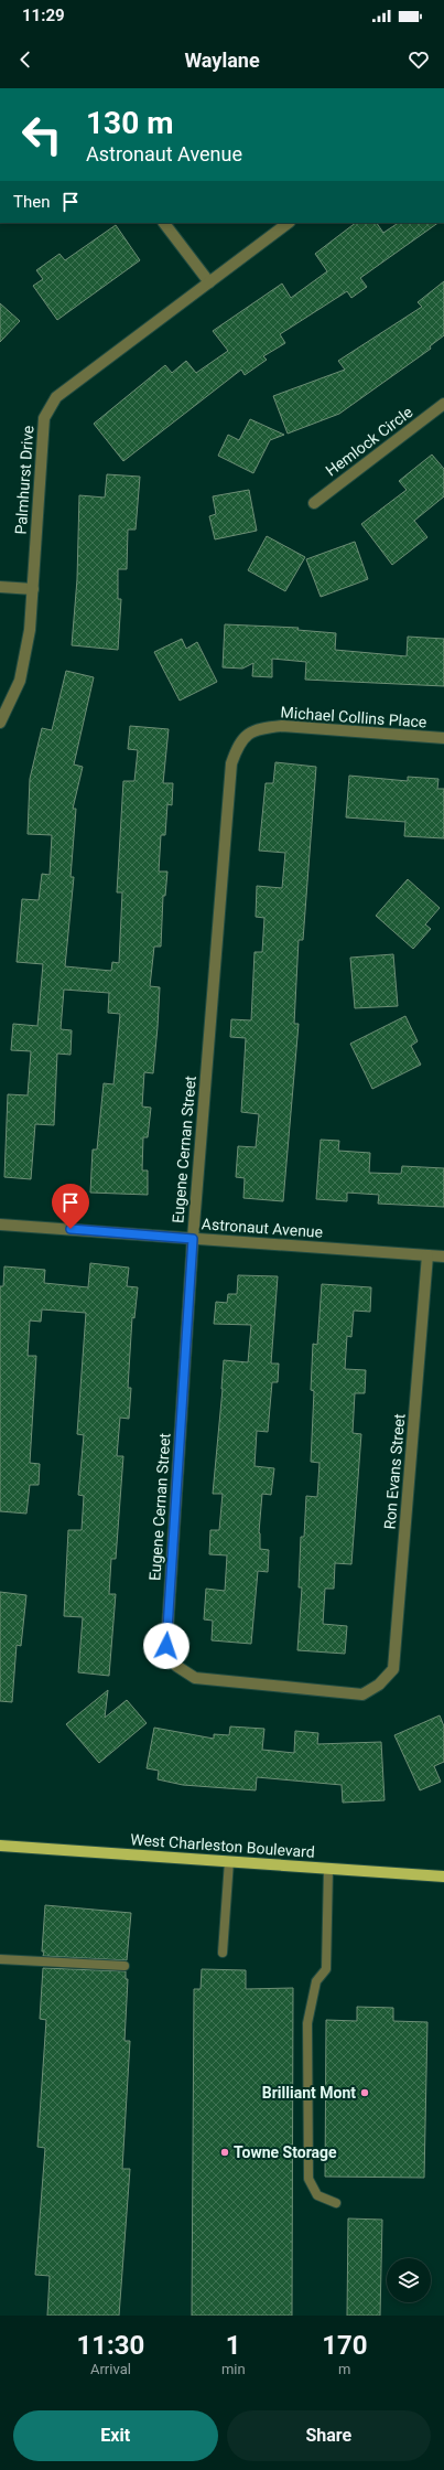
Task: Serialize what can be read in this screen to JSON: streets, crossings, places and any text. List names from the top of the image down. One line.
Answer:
{"streets":{"main road":["West Charleston Boulevard"],"street":["Hemlock Circle","Palmhurst Drive","Michael Collins Place","Eugene Cernan Street","Astronaut Avenue","Ron Evans Street"]},"crossings":[["Michael Collins Place","Eugene Cernan Street"],["Eugene Cernan Street","Astronaut Avenue"],["Eugene Cernan Street","Ron Evans Street"],["Astronaut Avenue","Ron Evans Street"]],"places":["Brilliant Mont","Towne Storage"],"page":{"status":"11:29","header":"Waylane","turn":["130 m","Astronaut Avenue"],"then":"Then","eta":["11:30","Arrival","1","min","170","m"],"buttons":["Exit","Share"]}}
